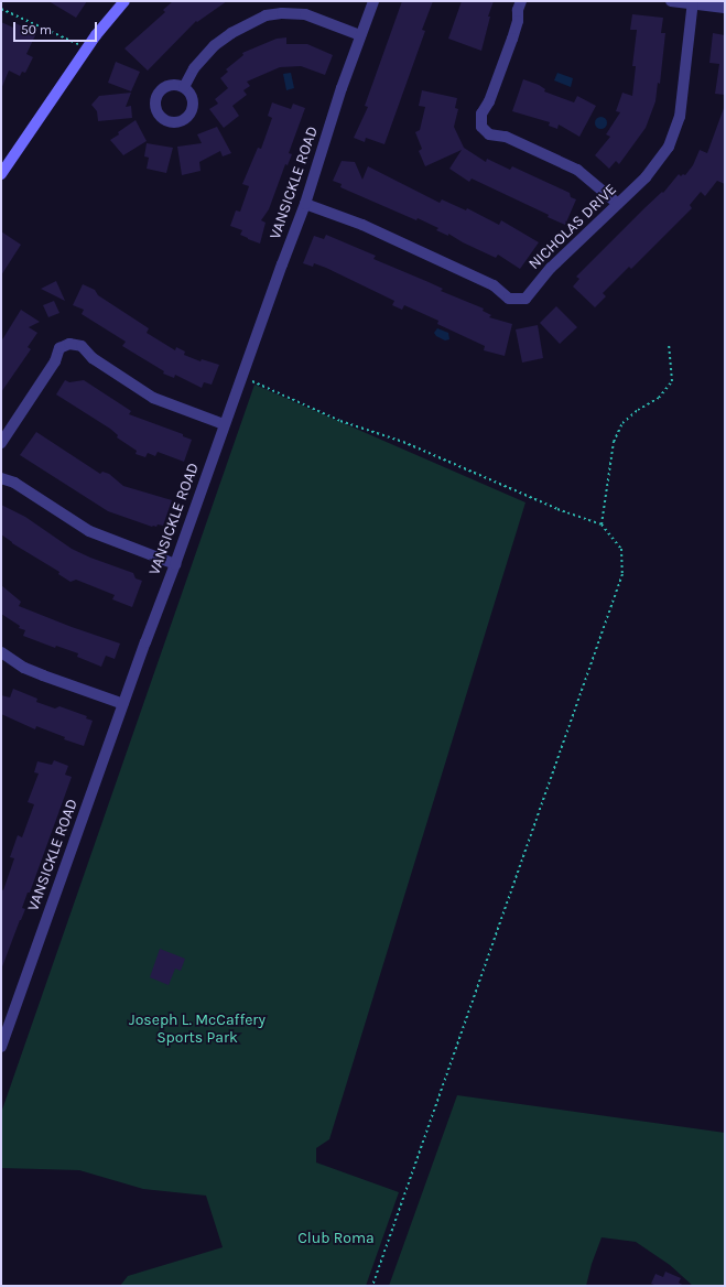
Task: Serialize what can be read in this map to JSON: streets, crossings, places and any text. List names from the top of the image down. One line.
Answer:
{"streets":{"street":["VANSICKLE ROAD","NICHOLAS DRIVE"]},"crossings":[["VANSICKLE ROAD","NICHOLAS DRIVE"]],"parks":["Joseph L. McCaffery Sports Park","Club Roma"],"scale_bar":"50 m"}
